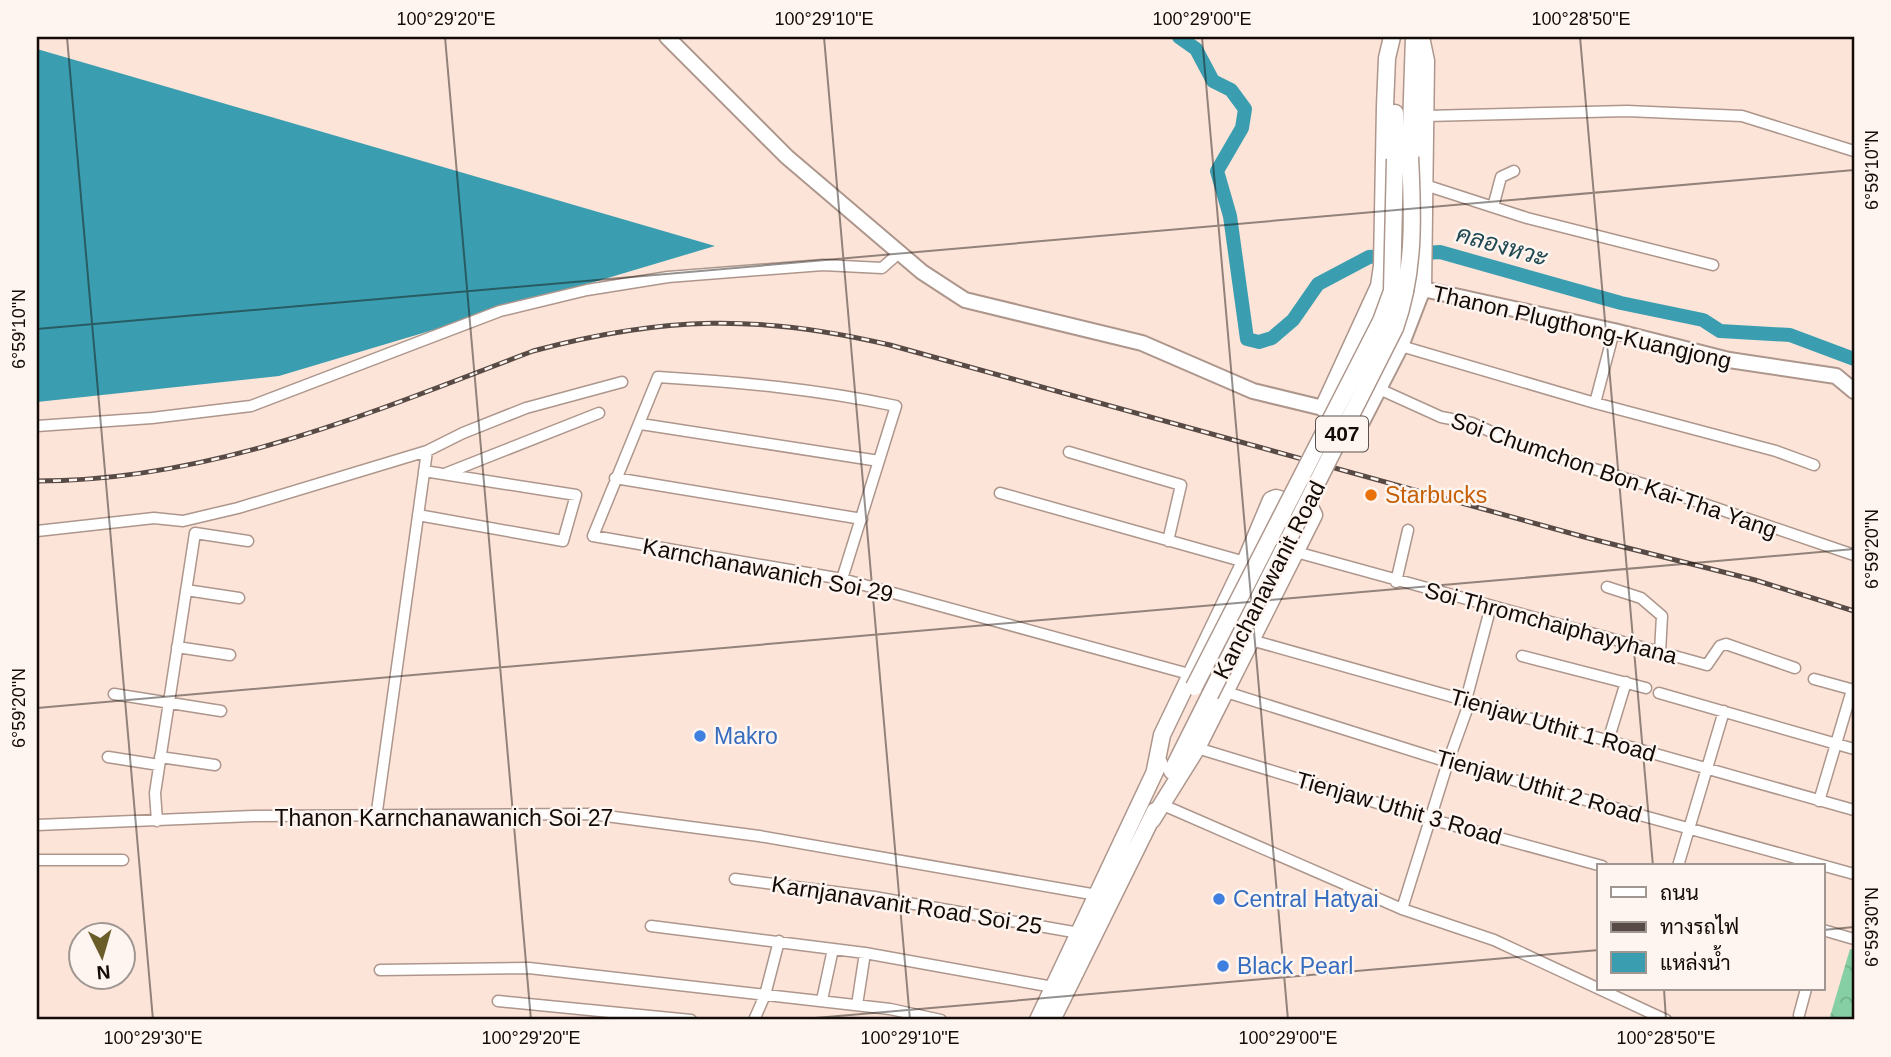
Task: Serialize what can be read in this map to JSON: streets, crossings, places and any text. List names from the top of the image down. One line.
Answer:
{"streets":{"main road":["407","Kanchanawanit Road"],"street":["Thanon Plugthong-Kuangjong","Soi Chumchon Bon Kai-Tha Yang","Karnchanawanich Soi 29","Soi Thromchaiphayyhana","Tienjaw Uthit 1 Road","Tienjaw Uthit 2 Road","Tienjaw Uthit 3 Road","Thanon Karnchanawanich Soi 27","Karnjanavanit Road Soi 25"]},"crossings":[["Thanon Plugthong-Kuangjong","Soi Chumchon Bon Kai-Tha Yang"],["Karnchanawanich Soi 29","Kanchanawanit Road"],["Kanchanawanit Road","Tienjaw Uthit 2 Road"],["Kanchanawanit Road","Thanon Karnchanawanich Soi 27"],["Kanchanawanit Road","Karnjanavanit Road Soi 25"]],"water":["คลองหวะ"],"places":["Starbucks","Makro","Central Hatyai","Black Pearl"],"legend":["ถนน","ทางรถไฟ","แหล่งน้ำ"],"north":"bottom","coordinates":["100°29'20\"E","100°29'10\"E","100°29'00\"E","100°28'50\"E","6°59'10\"N","6°59'20\"N","6°59'30\"N","100°29'30\"E"]}
